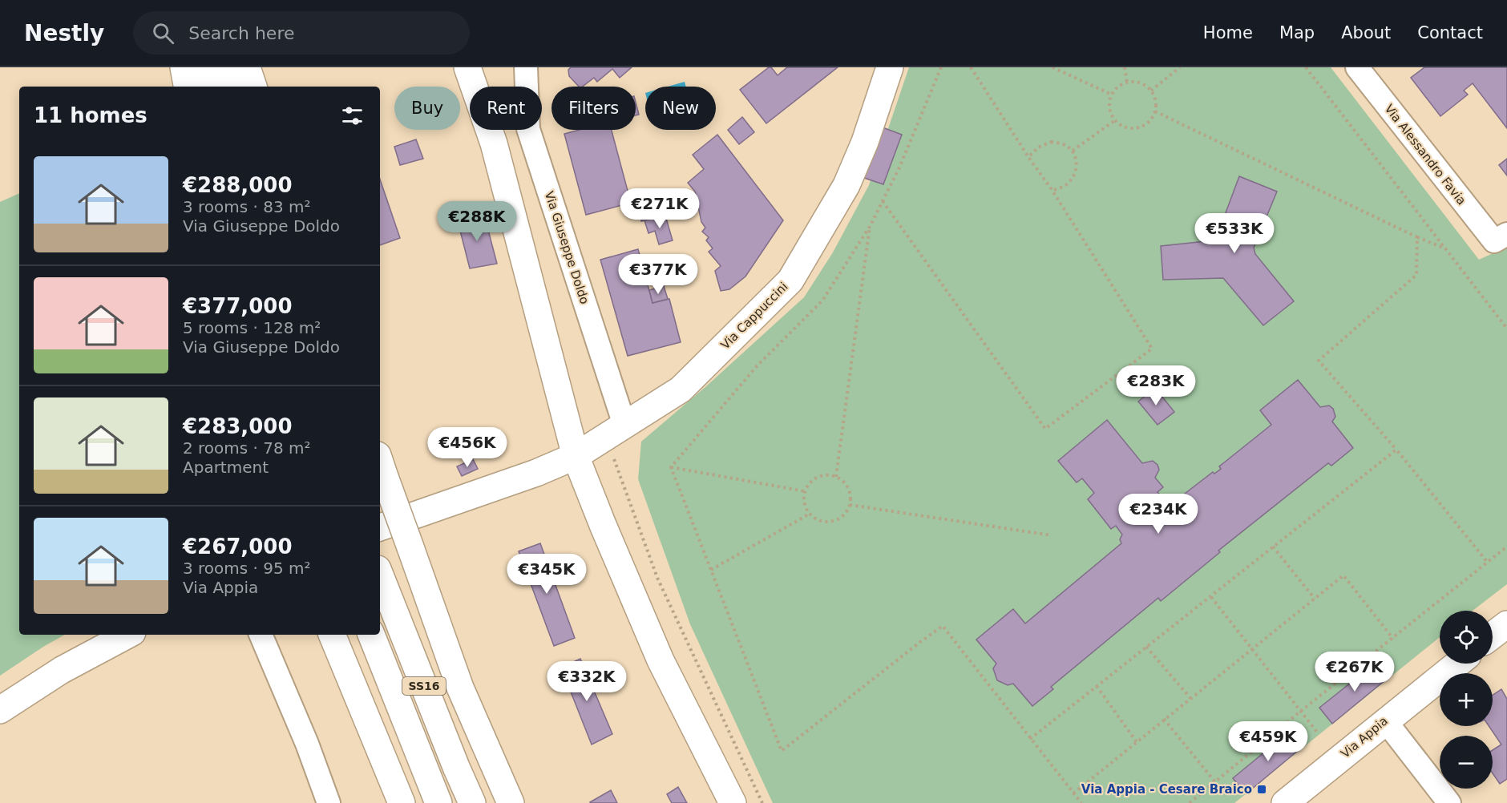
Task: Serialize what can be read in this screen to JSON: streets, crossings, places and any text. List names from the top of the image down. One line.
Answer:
{"streets":{"main road":["Via Cappuccini","SS16","Via Appia"],"street":["Via Alessandro Favia","Via Giuseppe Doldo"]},"crossings":[["Via Giuseppe Doldo","Via Cappuccini"]],"places":{"transit":["Via Appia - Cesare Braico"]},"page":{"header":"Nestly","search":"Search here","nav":["Home","Map","About","Contact"],"chip":["Buy","Rent","Filters","New"],"heading":"11 homes","list":[{"name":"€288,000","note":"3 rooms · 83 m² · Via Giuseppe Doldo"},{"name":"€377,000","note":"5 rooms · 128 m² · Via Giuseppe Doldo"},{"name":"€283,000","note":"2 rooms · 78 m² · Apartment"},{"name":"€267,000","note":"3 rooms · 95 m² · Via Appia"}],"price":["€271K","€288K","€533K","€377K","€283K","€456K","€234K","€345K","€267K","€332K","€459K"],"map_buttons":["+","−"]}}
